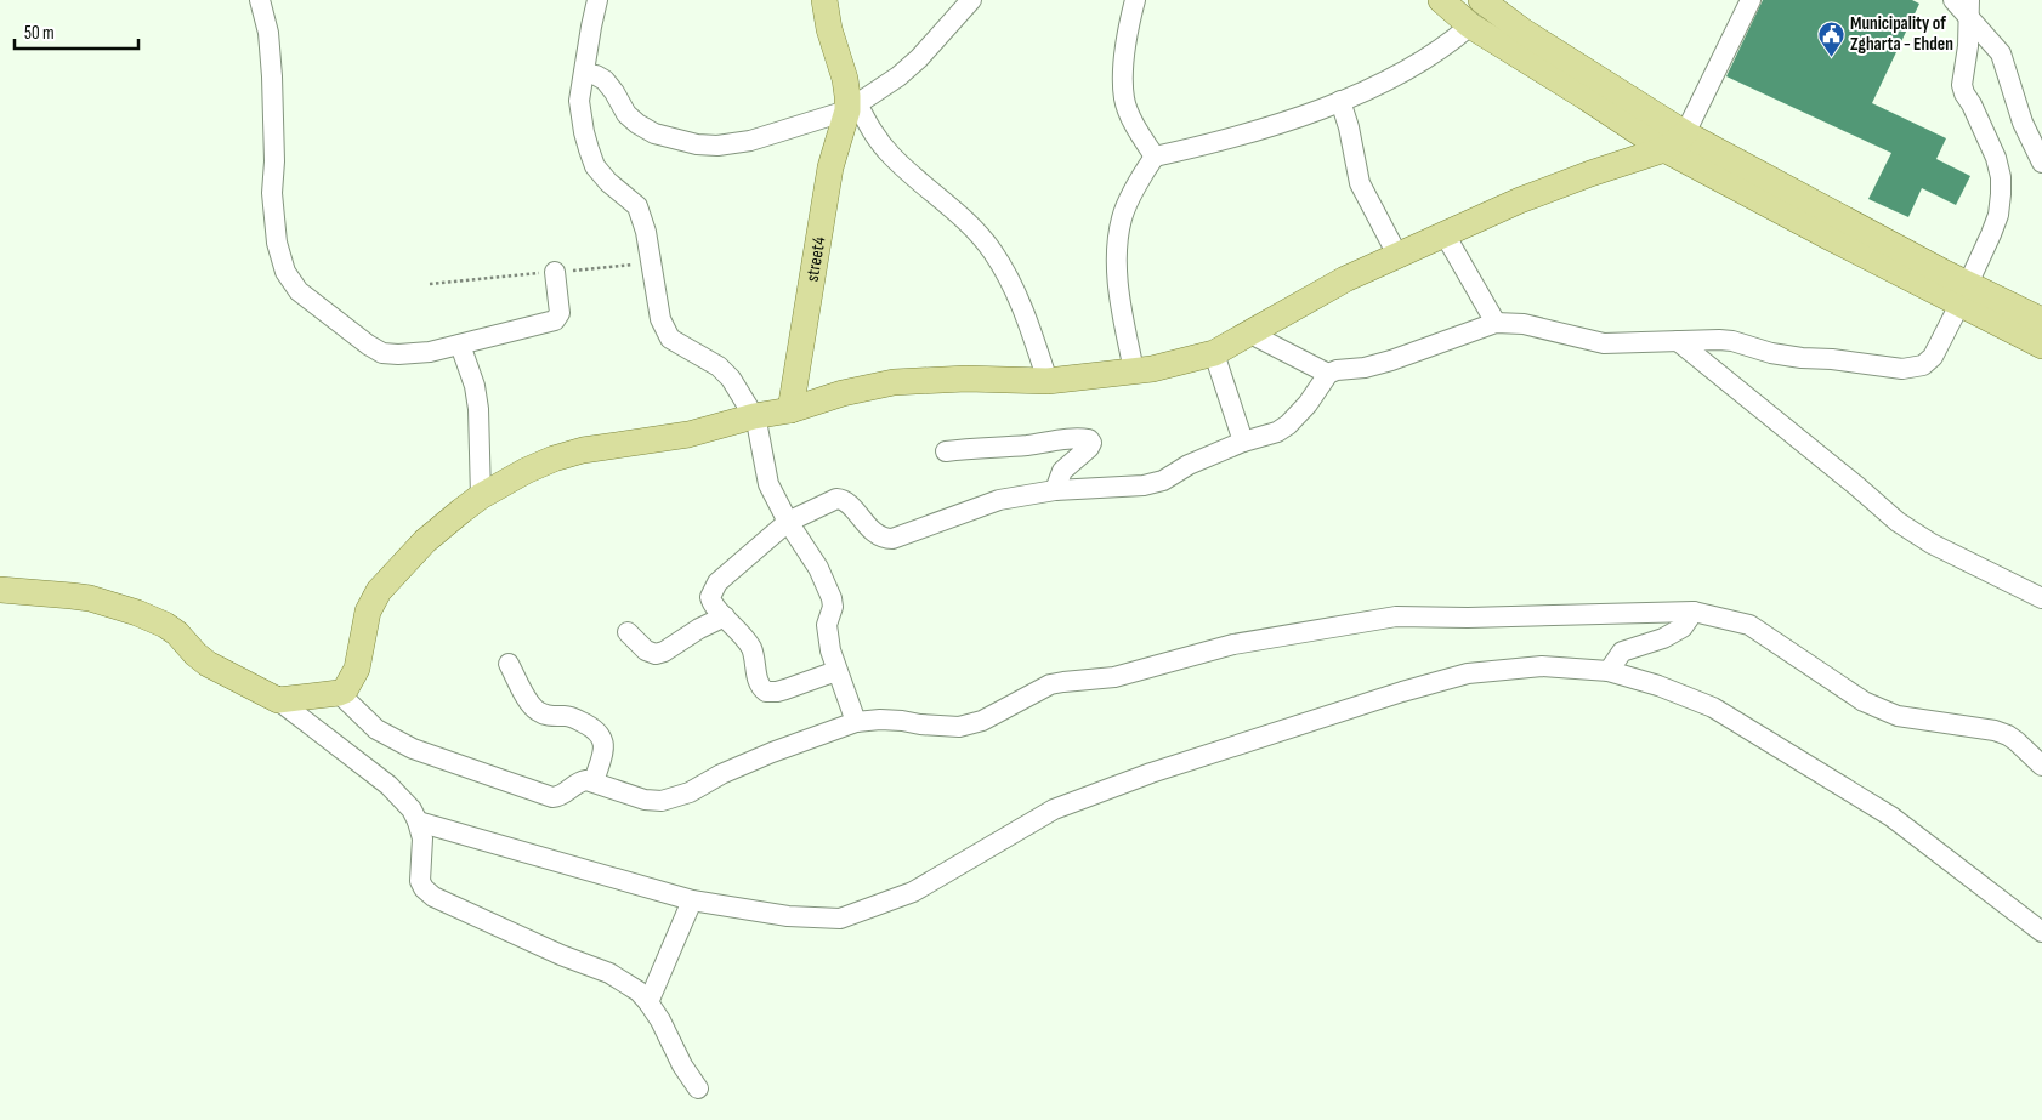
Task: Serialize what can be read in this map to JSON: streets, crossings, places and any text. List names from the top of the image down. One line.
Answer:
{"streets":{"main road":["street4"]},"places":{"public building":["Municipality of Zgharta - Ehden"]},"scale_bar":"50 m"}
